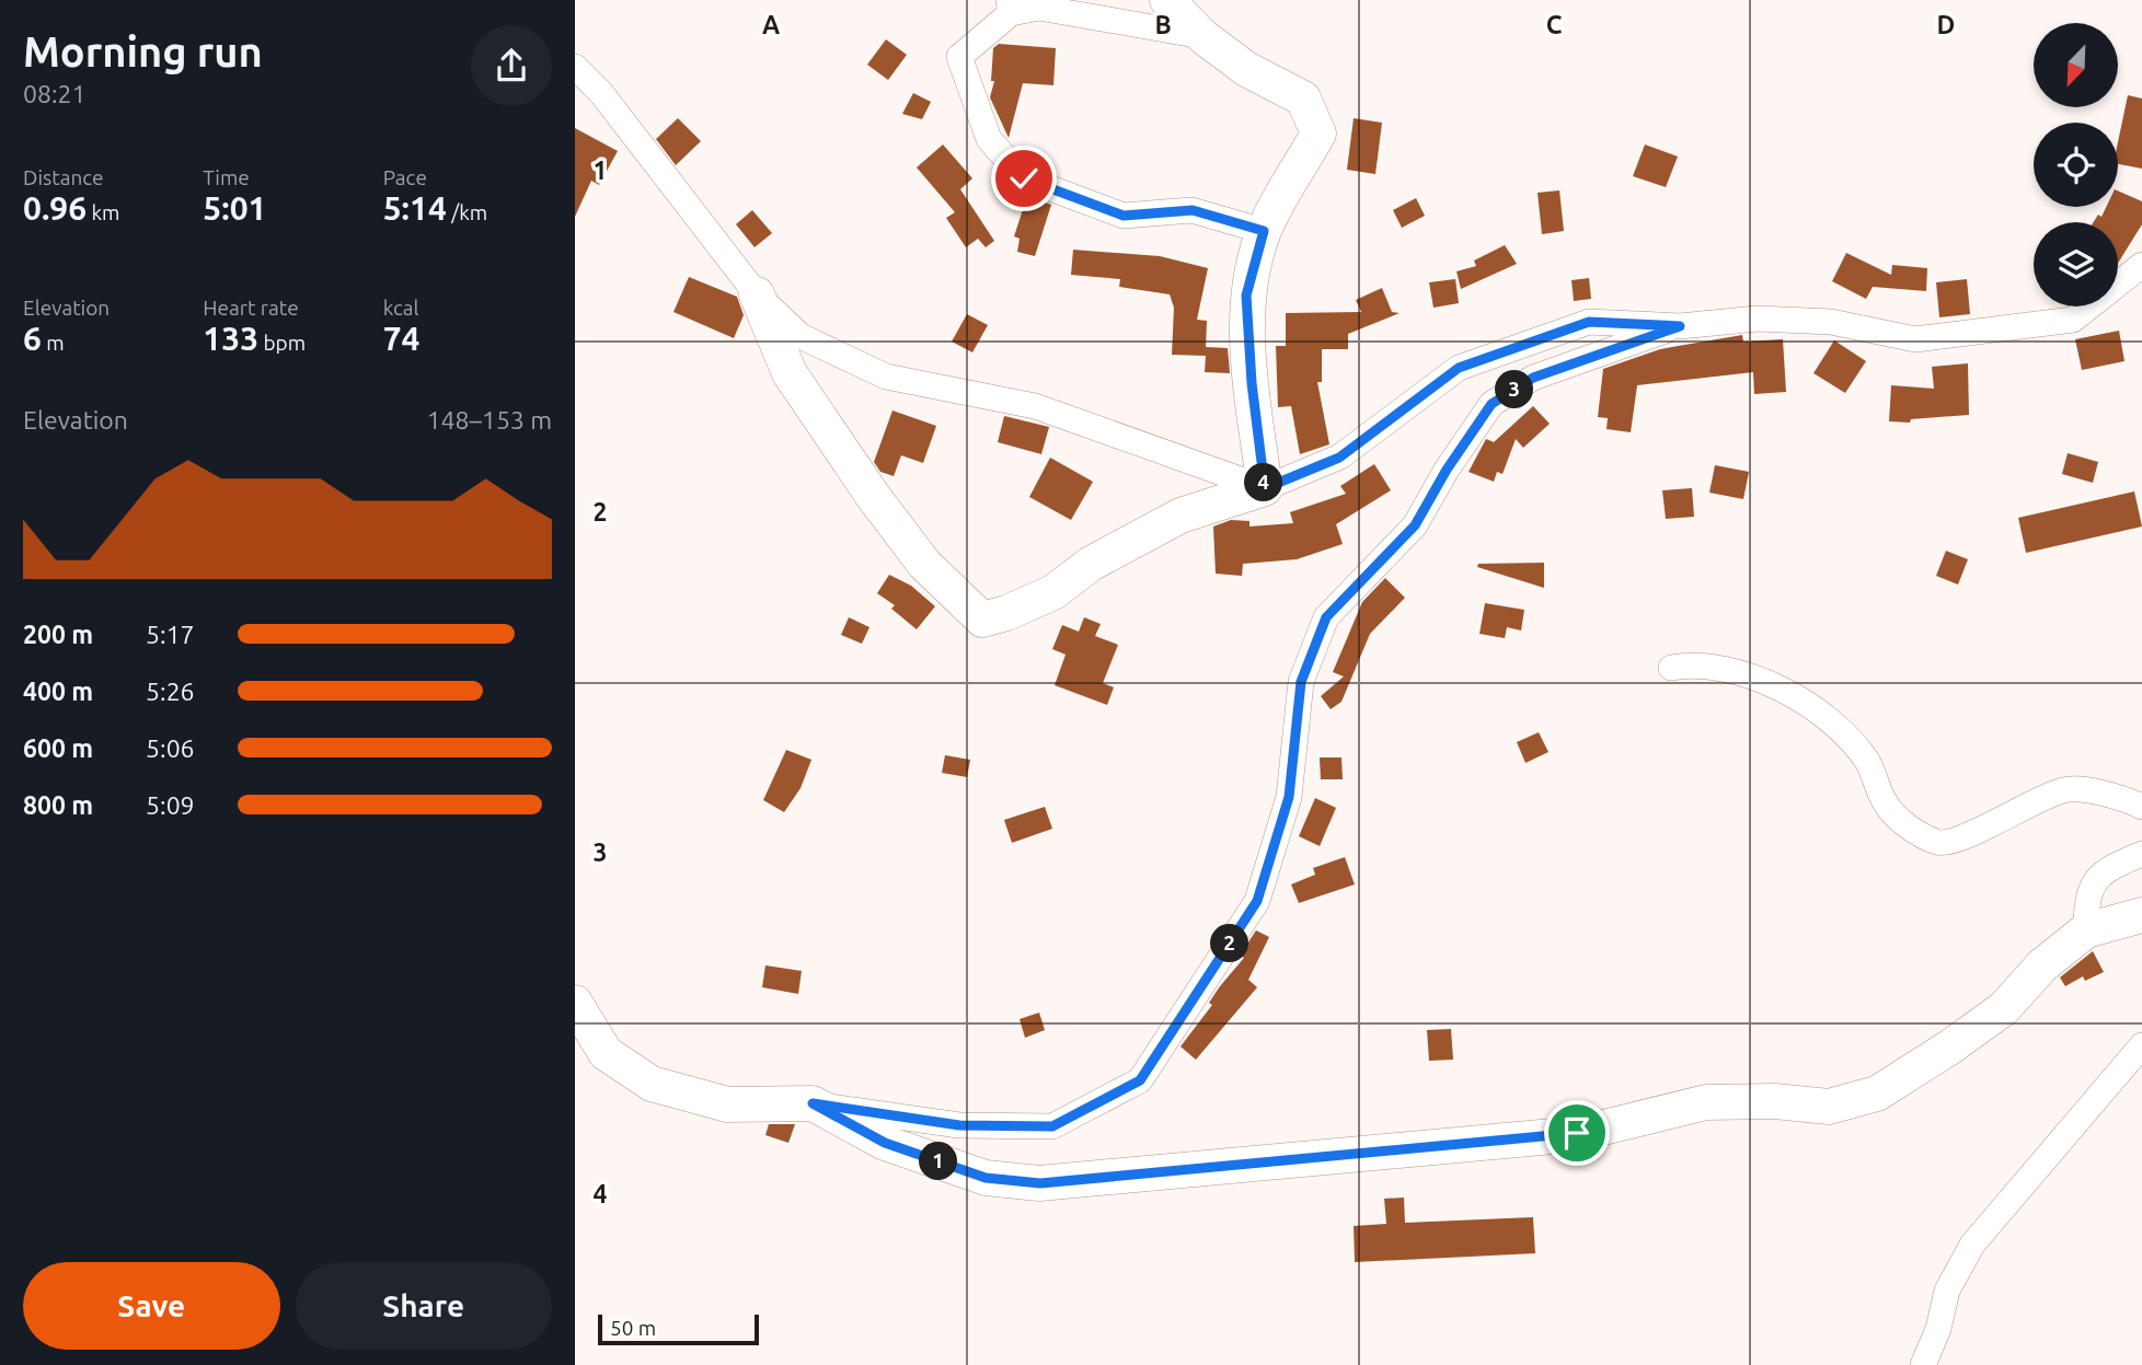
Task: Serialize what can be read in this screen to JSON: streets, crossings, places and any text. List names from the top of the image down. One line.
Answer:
{"scale_bar":"50 m","north":"bottom left","page":{"heading":["Morning run","08:21"],"stats":[["Distance","0.96 km"],["Time","5:01"],["Pace","5:14 /km"],["Elevation","6 m"],["Heart rate","133 bpm"],["kcal","74"]],"pins":["3","4","2","1"],"chart":["Elevation","148–153 m"],"list":[{"name":"200 m","note":"5:17"},{"name":"400 m","note":"5:26"},{"name":"600 m","note":"5:06"},{"name":"800 m","note":"5:09"}],"buttons":["Save","Share"],"scale":"50 m"},"grid":{"columns":["A","B","C","D"],"rows":["1","2","3","4"]}}
